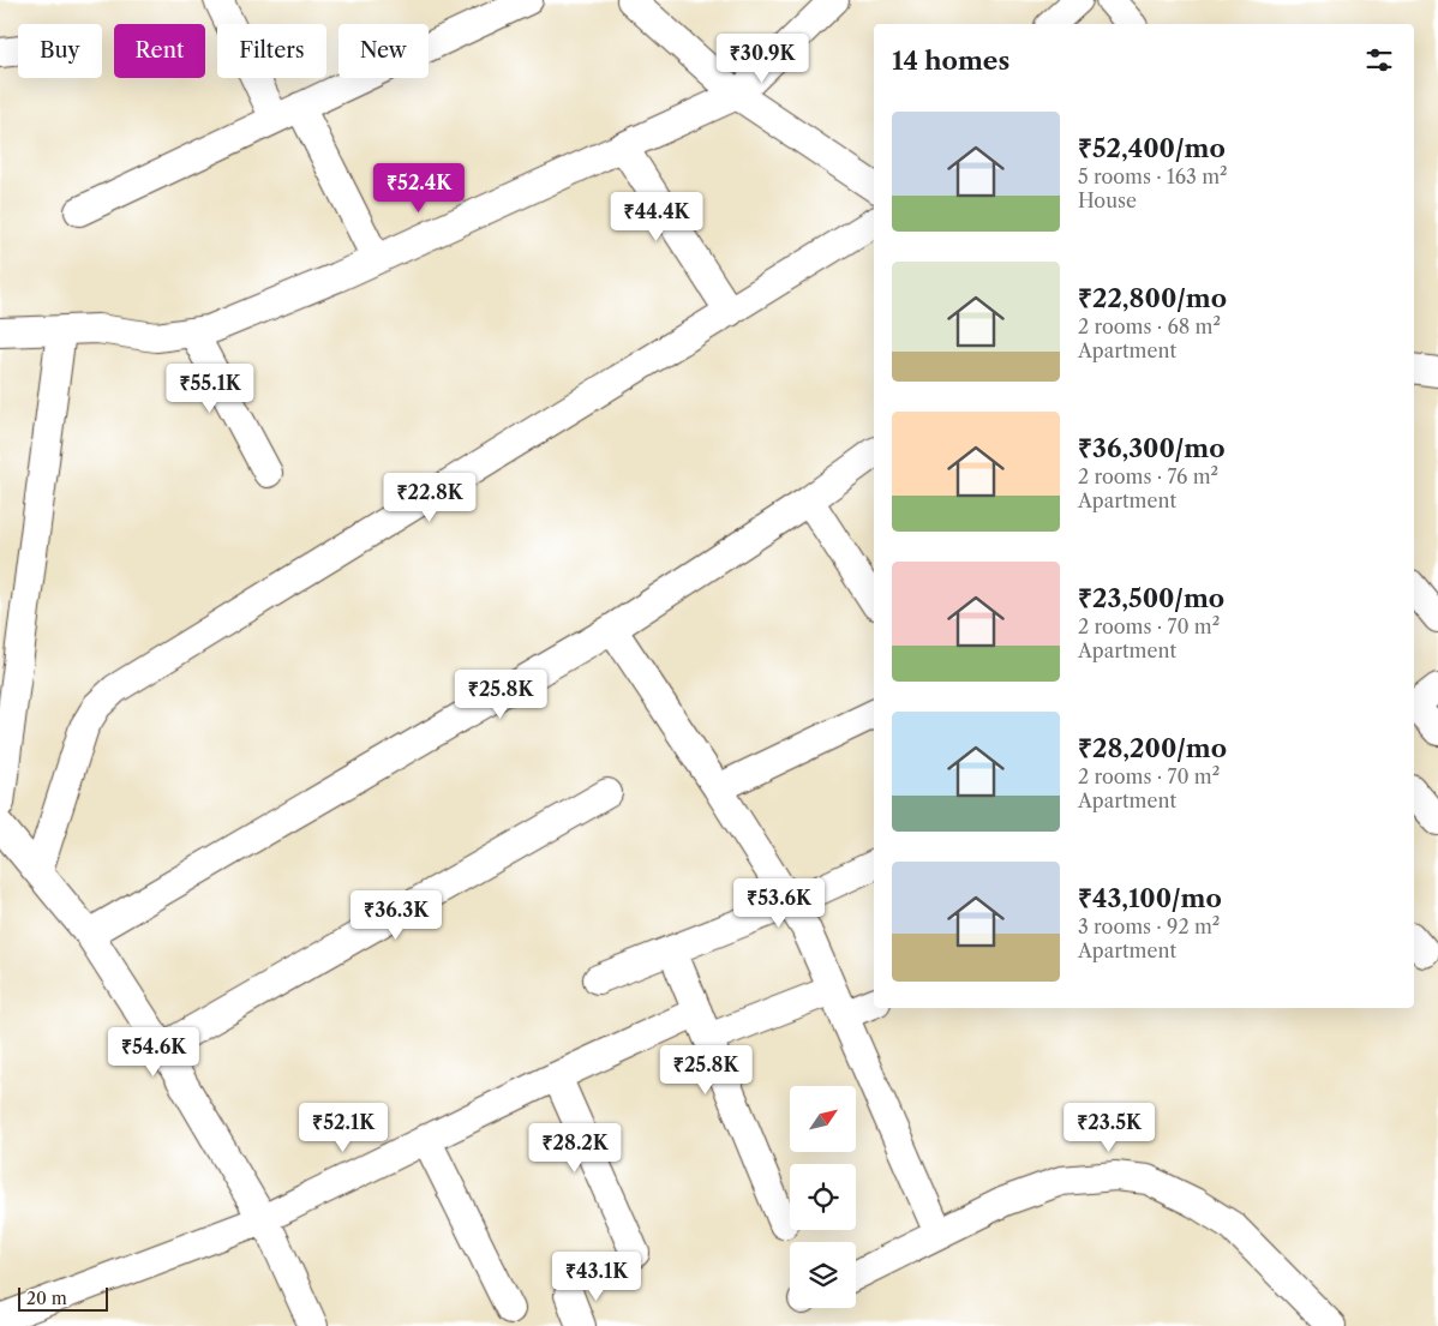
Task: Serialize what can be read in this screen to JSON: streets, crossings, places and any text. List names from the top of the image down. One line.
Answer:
{"scale_bar":"20 m","north":"top right","page":{"chip":["Buy","Rent","Filters","New"],"heading":"14 homes","price":["₹30.9K","₹52.4K","₹44.4K","₹55.1K","₹22.8K","₹25.8K","₹53.6K","₹36.3K","₹54.6K","₹25.8K","₹52.1K","₹23.5K","₹28.2K","₹43.1K"],"list":[{"name":"₹52,400/mo","note":"5 rooms · 163 m² · House"},{"name":"₹22,800/mo","note":"2 rooms · 68 m² · Apartment"},{"name":"₹36,300/mo","note":"2 rooms · 76 m² · Apartment"},{"name":"₹23,500/mo","note":"2 rooms · 70 m² · Apartment"},{"name":"₹28,200/mo","note":"2 rooms · 70 m² · Apartment"},{"name":"₹43,100/mo","note":"3 rooms · 92 m² · Apartment"}],"scale":"20 m"}}
